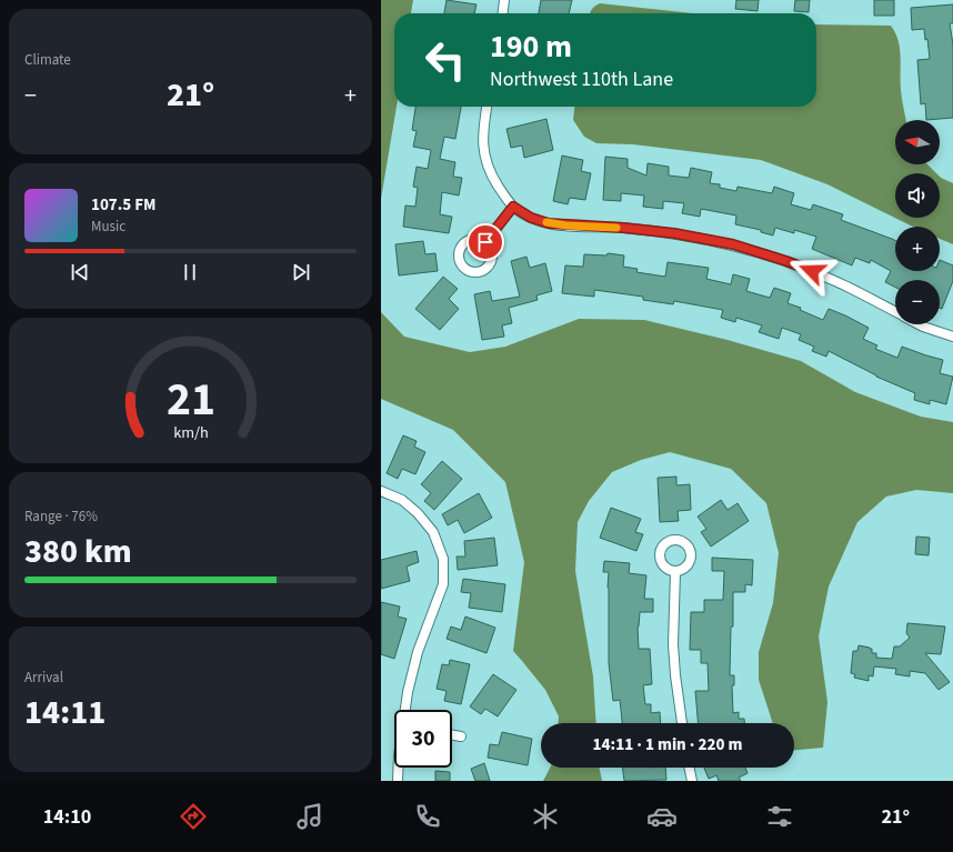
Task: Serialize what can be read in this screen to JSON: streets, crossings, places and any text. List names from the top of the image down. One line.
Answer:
{"north":"left","page":{"tile":["Climate",["Range · 76%","380 km"],["Arrival","14:11"]],"turn":["190 m","Northwest 110th Lane"],"heat":["−","21°","+"],"map_buttons":["+","−"],"song":["107.5 FM","Music"],"limit":"30","trip":"14:11 · 1 min · 220 m","tabs":["14:10","21°"],"gauge":["21","km/h"]}}
